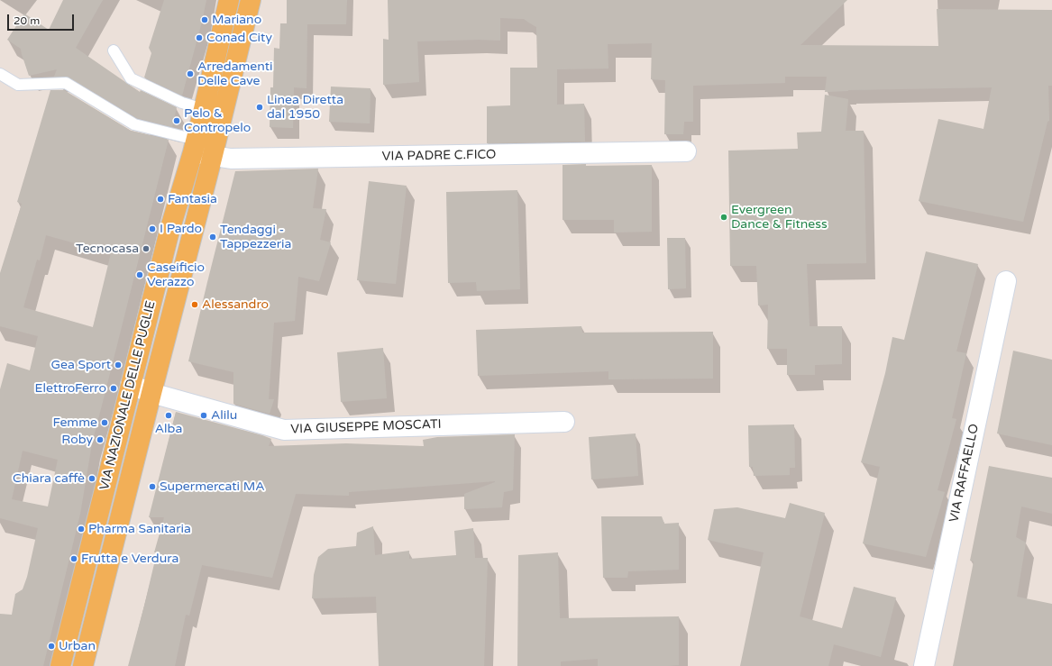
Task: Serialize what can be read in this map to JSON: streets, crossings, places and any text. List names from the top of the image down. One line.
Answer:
{"streets":{"main road":["VIA NAZIONALE DELLE PUGLIE"],"street":["VIA PADRE C.FICO","VIA GIUSEPPE MOSCATI","VIA RAFFAELLO"]},"crossings":[["VIA PADRE C.FICO","VIA NAZIONALE DELLE PUGLIE"],["VIA NAZIONALE DELLE PUGLIE","VIA GIUSEPPE MOSCATI"]],"places":["Mariano","Conad City","Arredamenti Delle Cave","Linea Diretta dal 1950","Pelo & Contropelo","Fantasia","Evergreen Dance & Fitness","I Pardo","Tendaggi - Tappezzeria","Tecnocasa","Caseificio Verazzo","Alessandro","Gea Sport","ElettroFerro","Alba","Alilu","Femme","Roby","Chiara caffè","Supermercati MA","Pharma Sanitaria","Frutta e Verdura","Urban"],"scale_bar":"20 m"}
